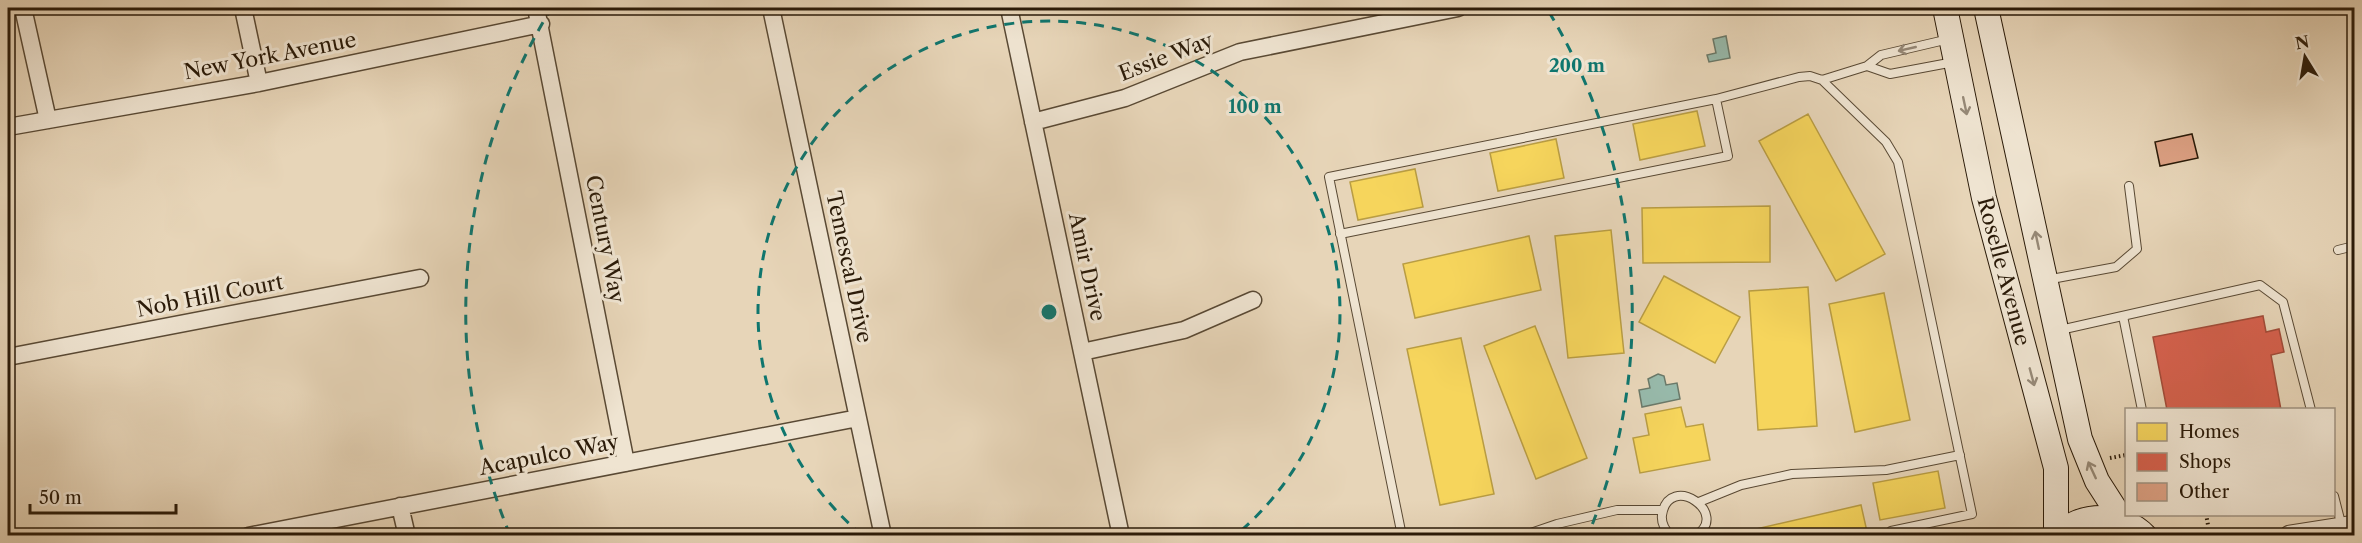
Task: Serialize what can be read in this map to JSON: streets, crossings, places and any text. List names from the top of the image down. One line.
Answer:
{"streets":{"main road":["Roselle Avenue"],"street":["New York Avenue","Essie Way","Century Way","Temescal Drive","Amir Drive","Nob Hill Court","Acapulco Way"]},"crossings":[["New York Avenue","Century Way"],["Essie Way","Amir Drive"],["Century Way","Acapulco Way"],["Temescal Drive","Acapulco Way"]],"legend":["Homes","Shops","Other"],"scale_bar":"50 m","north":"top","rings":["200 m","100 m"]}
